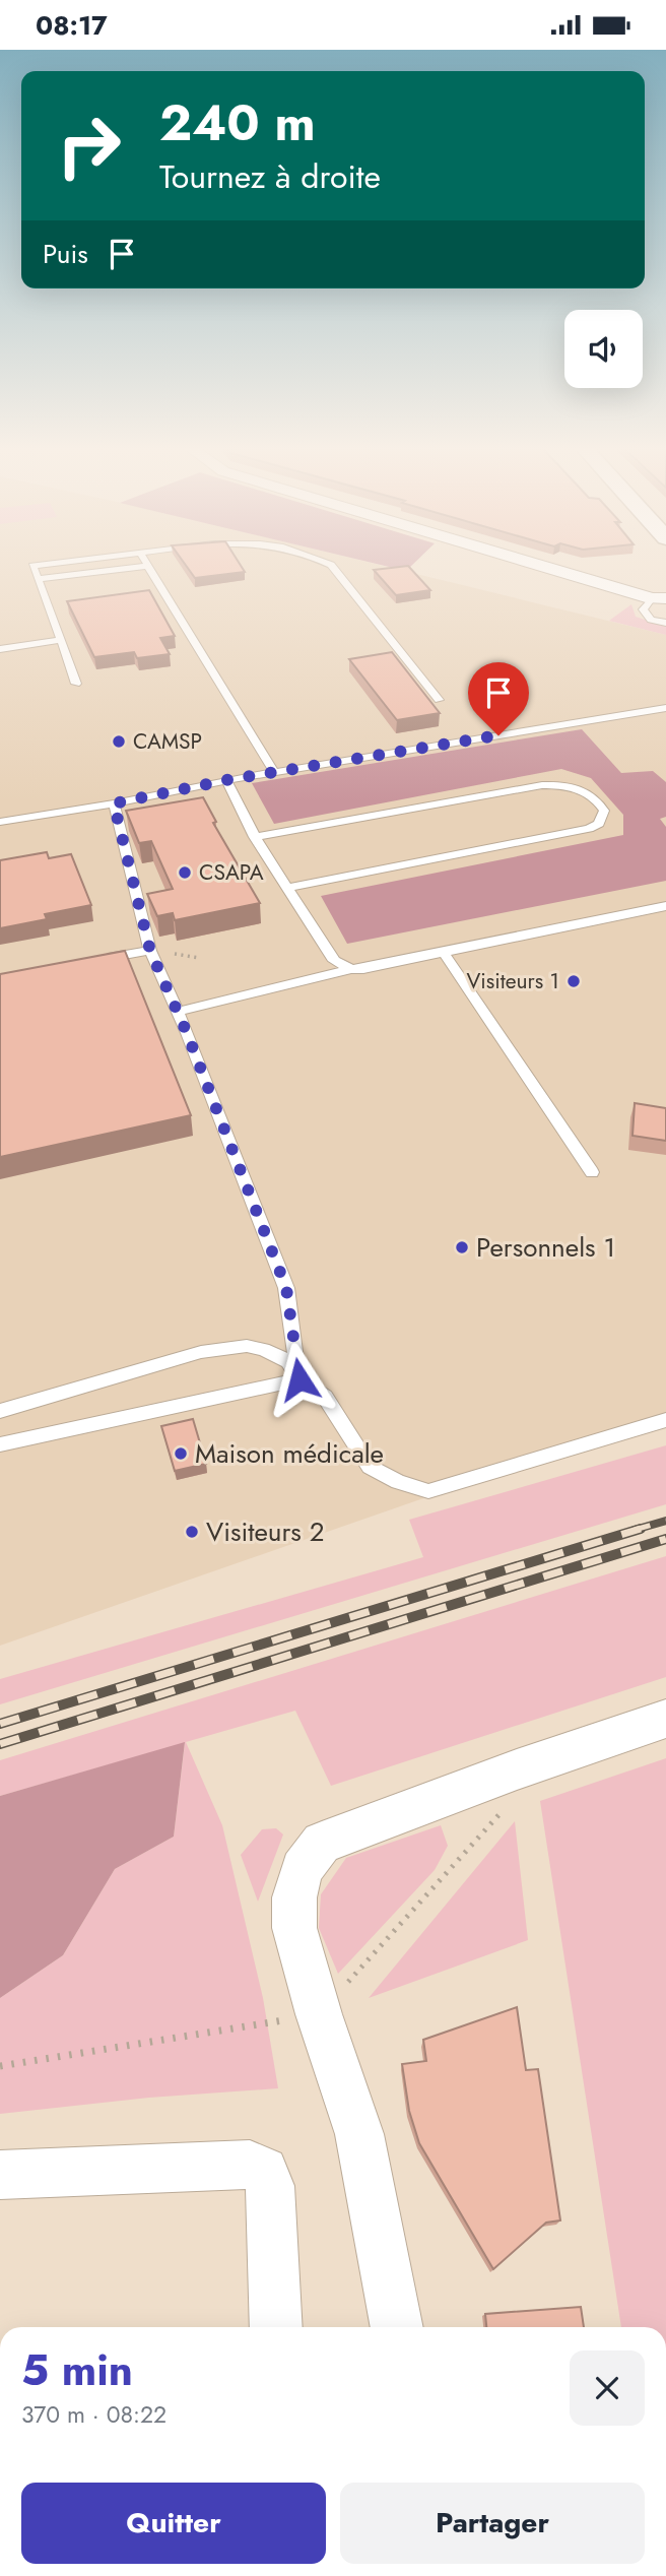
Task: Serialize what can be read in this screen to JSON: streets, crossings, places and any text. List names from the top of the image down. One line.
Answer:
{"places":["CAMSP","CSAPA","Visiteurs 1","Personnels 1","Maison médicale","Visiteurs 2"],"page":{"status":"08:17","turn":["240 m","Tournez à droite"],"then":"Puis","heading":["5 min","370 m · 08:22"],"buttons":["Quitter","Partager"]}}
